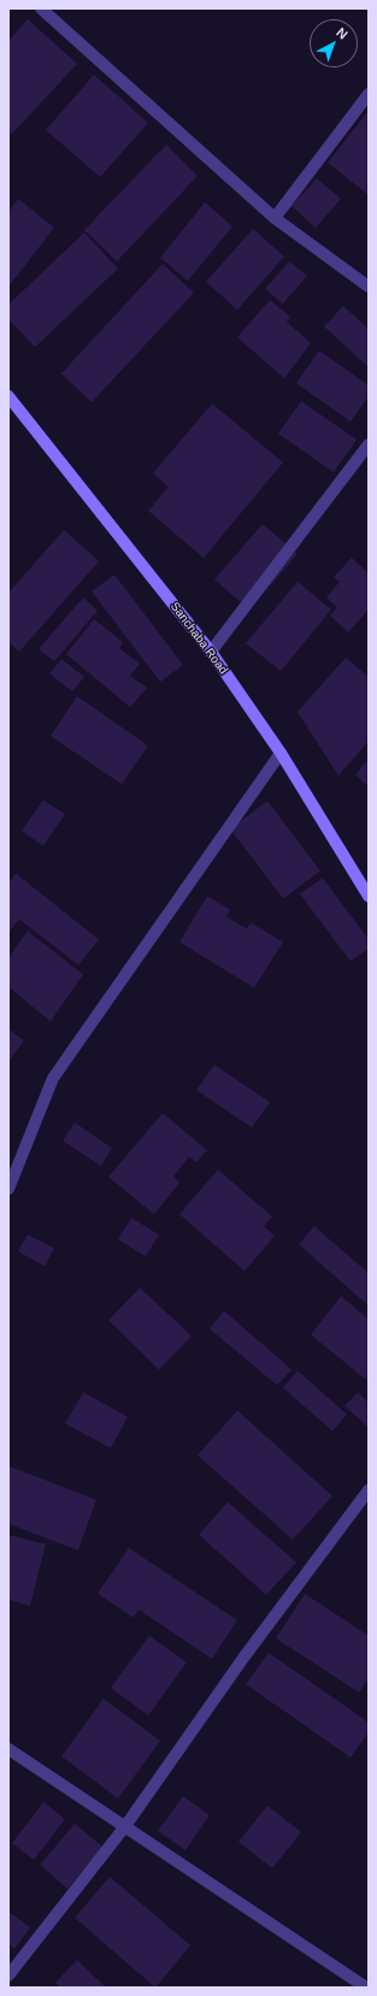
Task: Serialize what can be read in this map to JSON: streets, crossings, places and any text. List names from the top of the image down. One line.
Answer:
{"streets":{"street":["Sanchaba Road"]},"north":"top right"}
